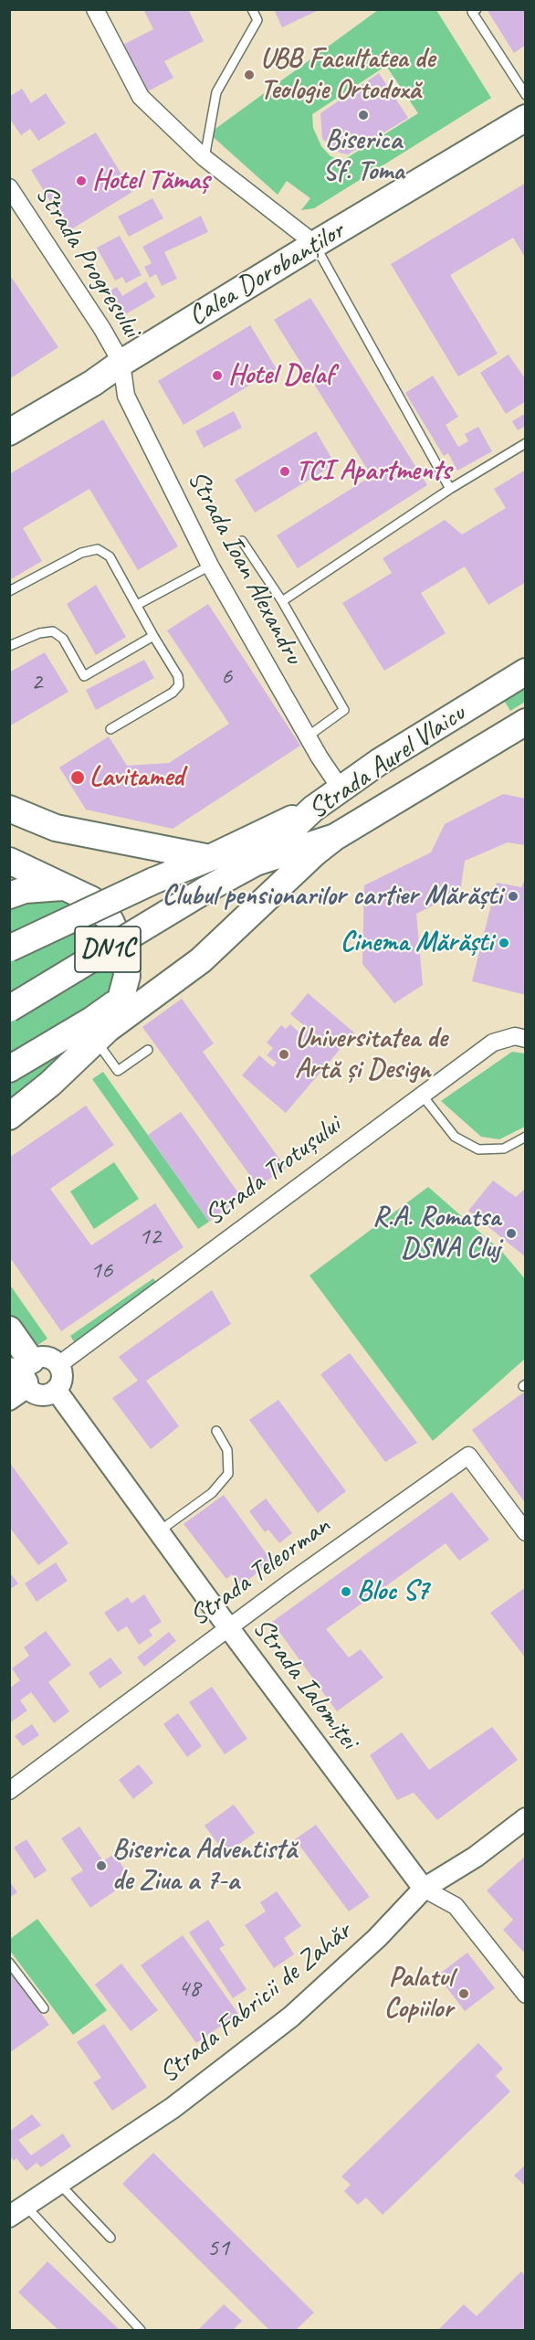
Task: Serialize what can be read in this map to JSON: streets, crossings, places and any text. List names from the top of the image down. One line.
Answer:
{"streets":{"main road":["Calea Dorobanților","Strada Aurel Vlaicu","DN1C"],"street":["Strada Progresului","Strada Ioan Alexandru","Strada Trotușului","Strada Teleorman","Strada Ialomiței","Strada Fabricii de Zahăr"]},"crossings":[["Strada Progresului","Calea Dorobanților"],["Strada Progresului","Strada Ioan Alexandru"],["Calea Dorobanților","Strada Ioan Alexandru"],["Strada Ioan Alexandru","Strada Aurel Vlaicu"],["Strada Trotușului","Strada Ialomiței"],["Strada Teleorman","Strada Ialomiței"],["Strada Ialomiței","Strada Fabricii de Zahăr"]],"places":["UBB Facultatea de Teologie Ortodoxă","Biserica Sf. Toma","Hotel Tămaș","Hotel Delaf","TCI Apartments","Lavitamed","Clubul pensionarilor cartier Mărăști","Cinema Mărăști","Universitatea de Artă și Design","R.A. Romatsa DSNA Cluj","Bloc S7","Biserica Adventistă de Ziua a 7-a","Palatul Copiilor"],"house_numbers":["6","2","12","16","48","51"]}
